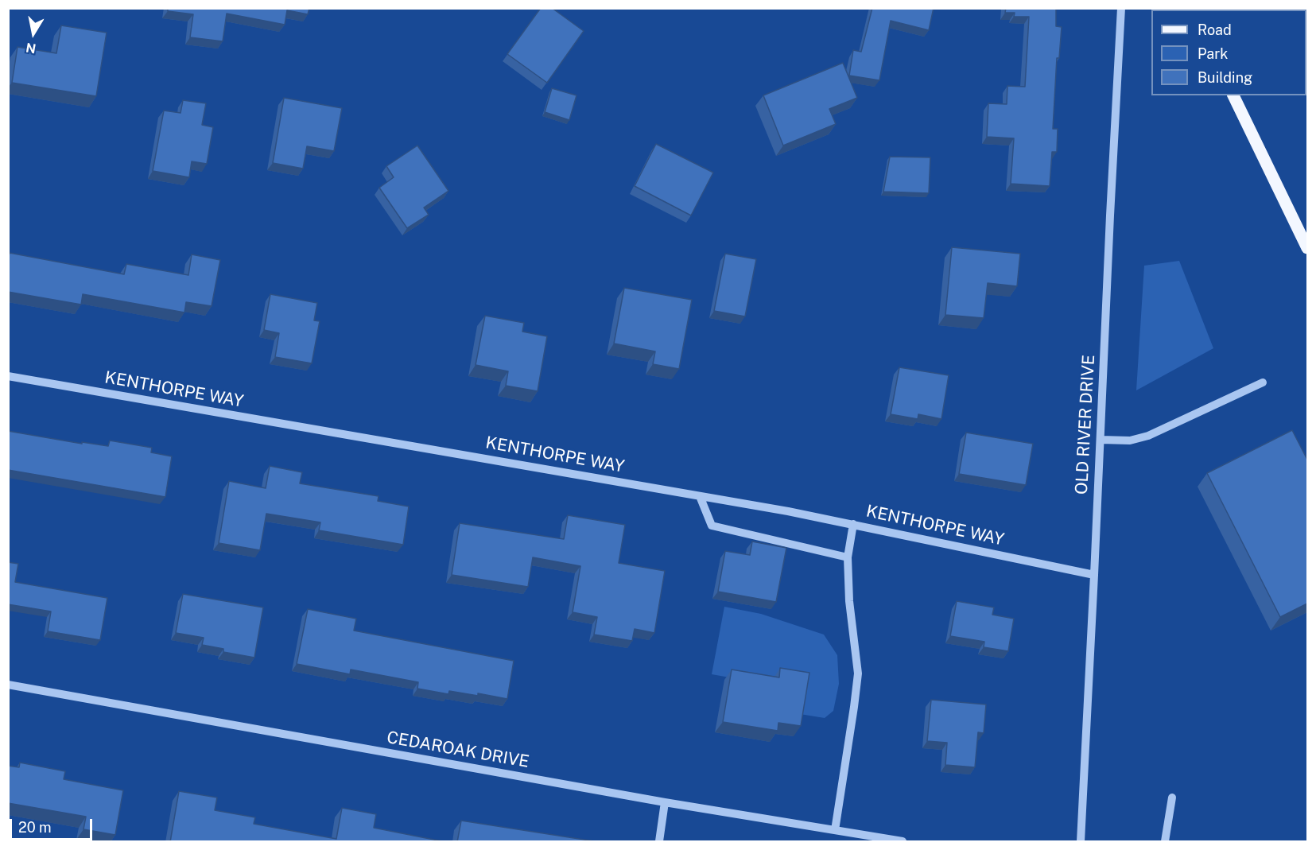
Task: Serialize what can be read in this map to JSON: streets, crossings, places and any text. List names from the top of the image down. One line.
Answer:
{"streets":{"street":["KENTHORPE WAY","OLD RIVER DRIVE","CEDAROAK DRIVE"]},"crossings":[["KENTHORPE WAY","OLD RIVER DRIVE"]],"legend":["Road","Park","Building"],"scale_bar":"20 m","north":"bottom"}
